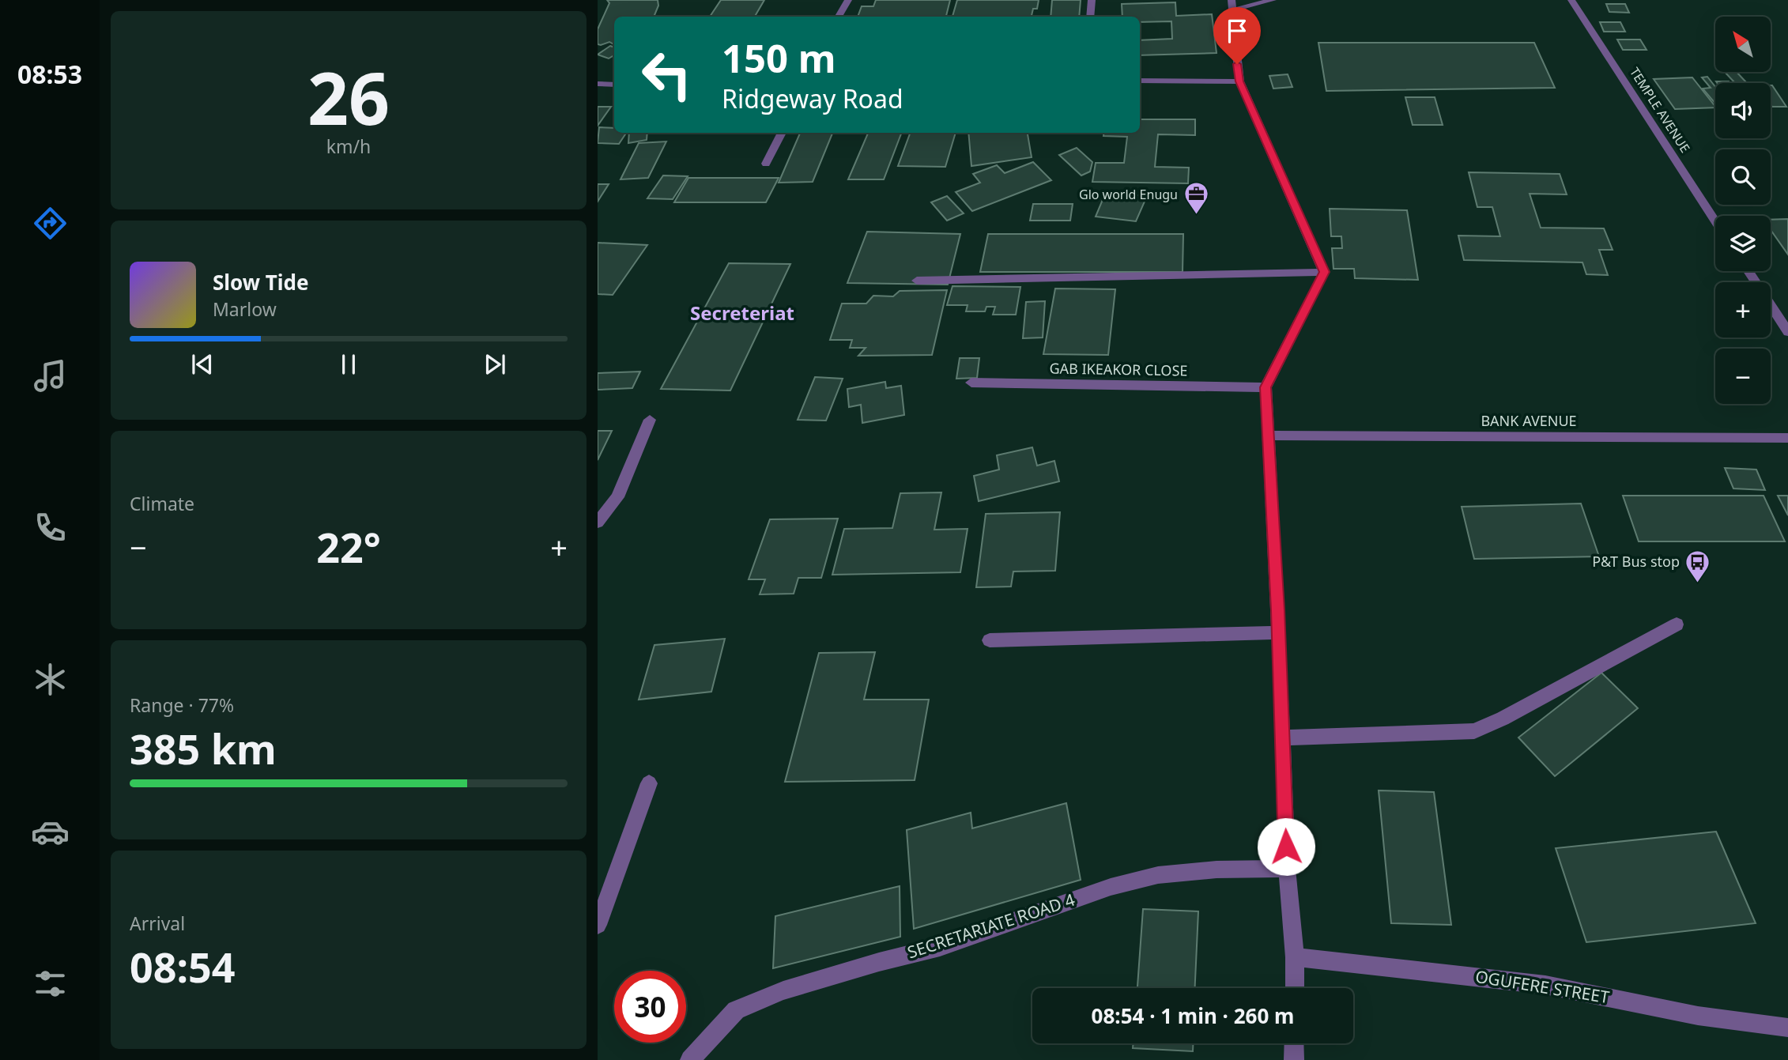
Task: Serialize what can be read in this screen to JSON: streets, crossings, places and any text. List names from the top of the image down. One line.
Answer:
{"streets":{"street":["TEMPLE AVENUE","GAB IKEAKOR CLOSE","BANK AVENUE","SECRETARIATE ROAD 4","OGUFERE STREET"]},"districts":["Secreteriat"],"places":{"office":["Glo world Enugu"],"bus stop":["P&T Bus stop"]},"north":"top left","page":{"tabs":"08:53","tile":[["26","km/h"],"Climate",["Range · 77%","385 km"],["Arrival","08:54"]],"map_buttons":["+","−"],"turn":["150 m","Ridgeway Road"],"song":["Slow Tide","Marlow"],"heat":["−","22°","+"],"limit":"30","trip":"08:54 · 1 min · 260 m"}}
